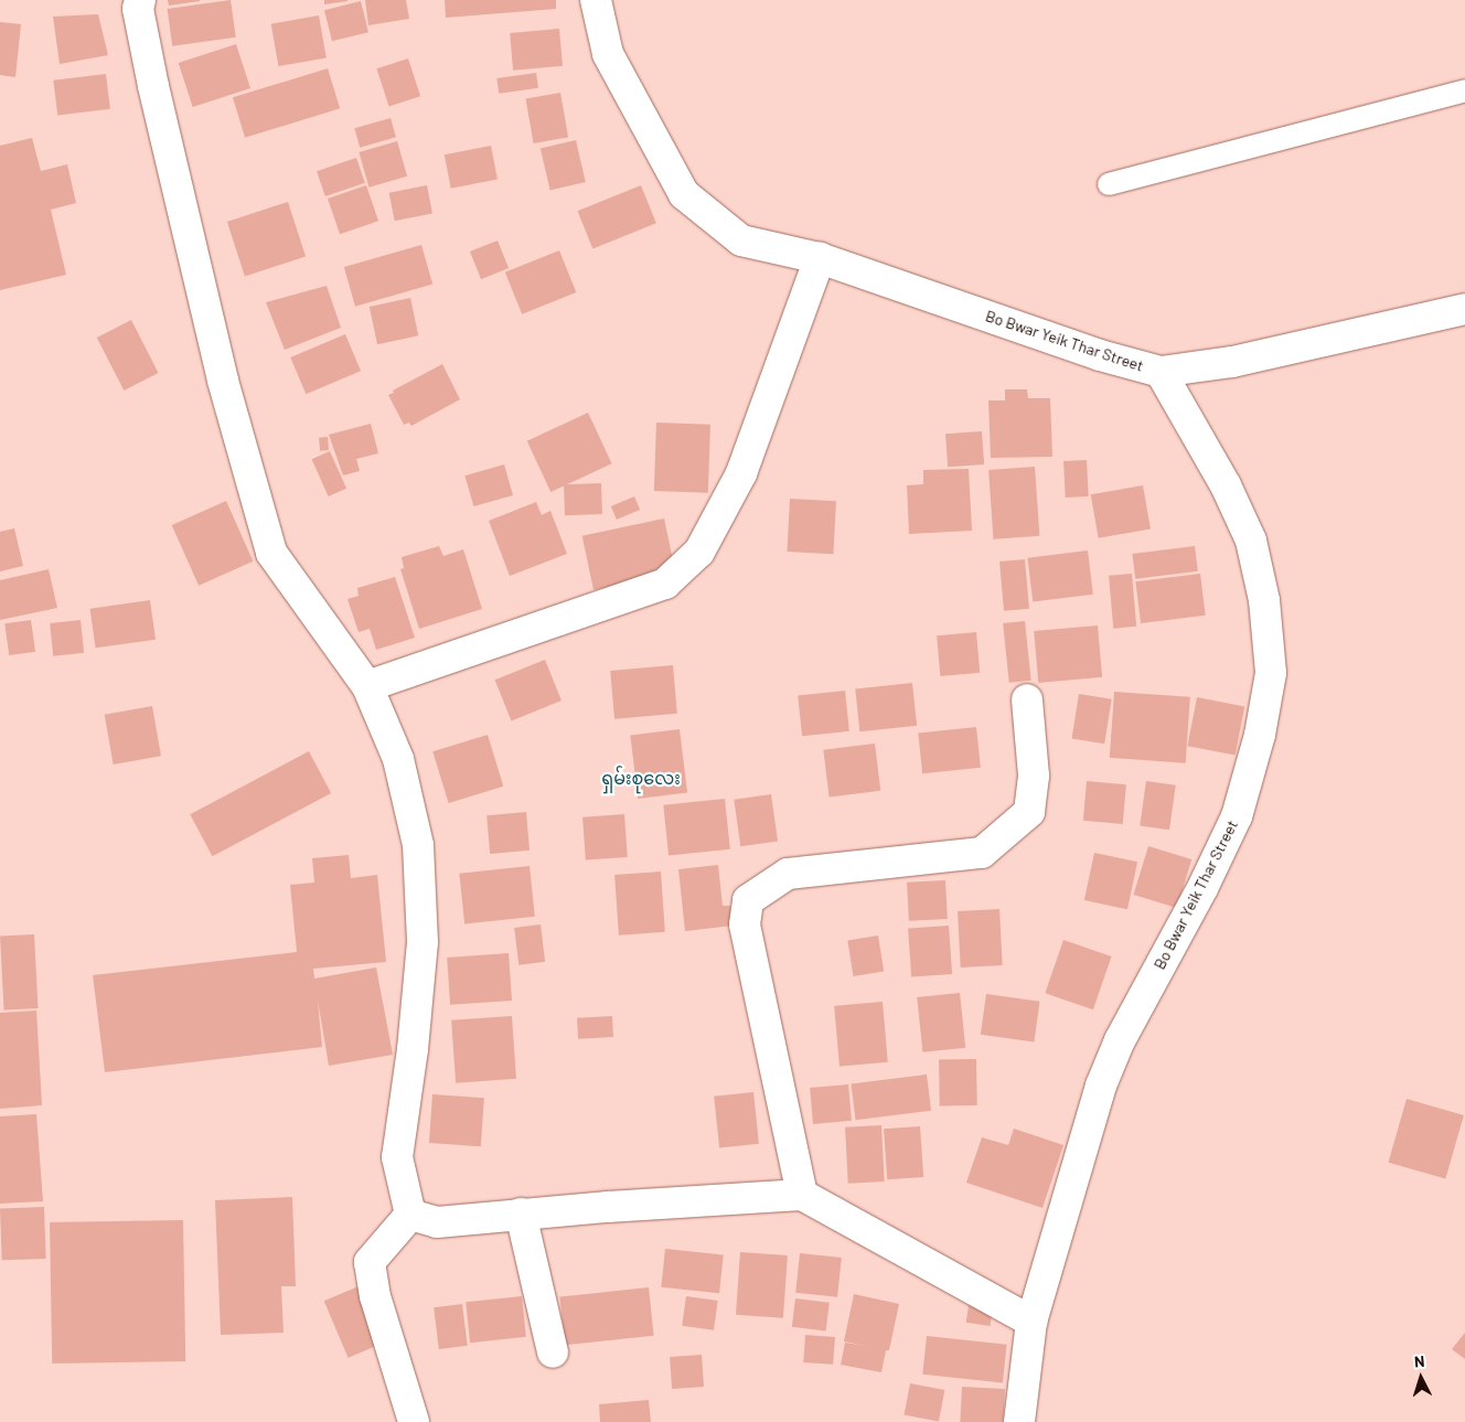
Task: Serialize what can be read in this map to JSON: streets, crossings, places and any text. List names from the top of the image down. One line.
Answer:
{"streets":{"street":["Bo Bwar Yeik Thar Street"]},"districts":["ရှမ်းစုလေး"],"north":"top"}
